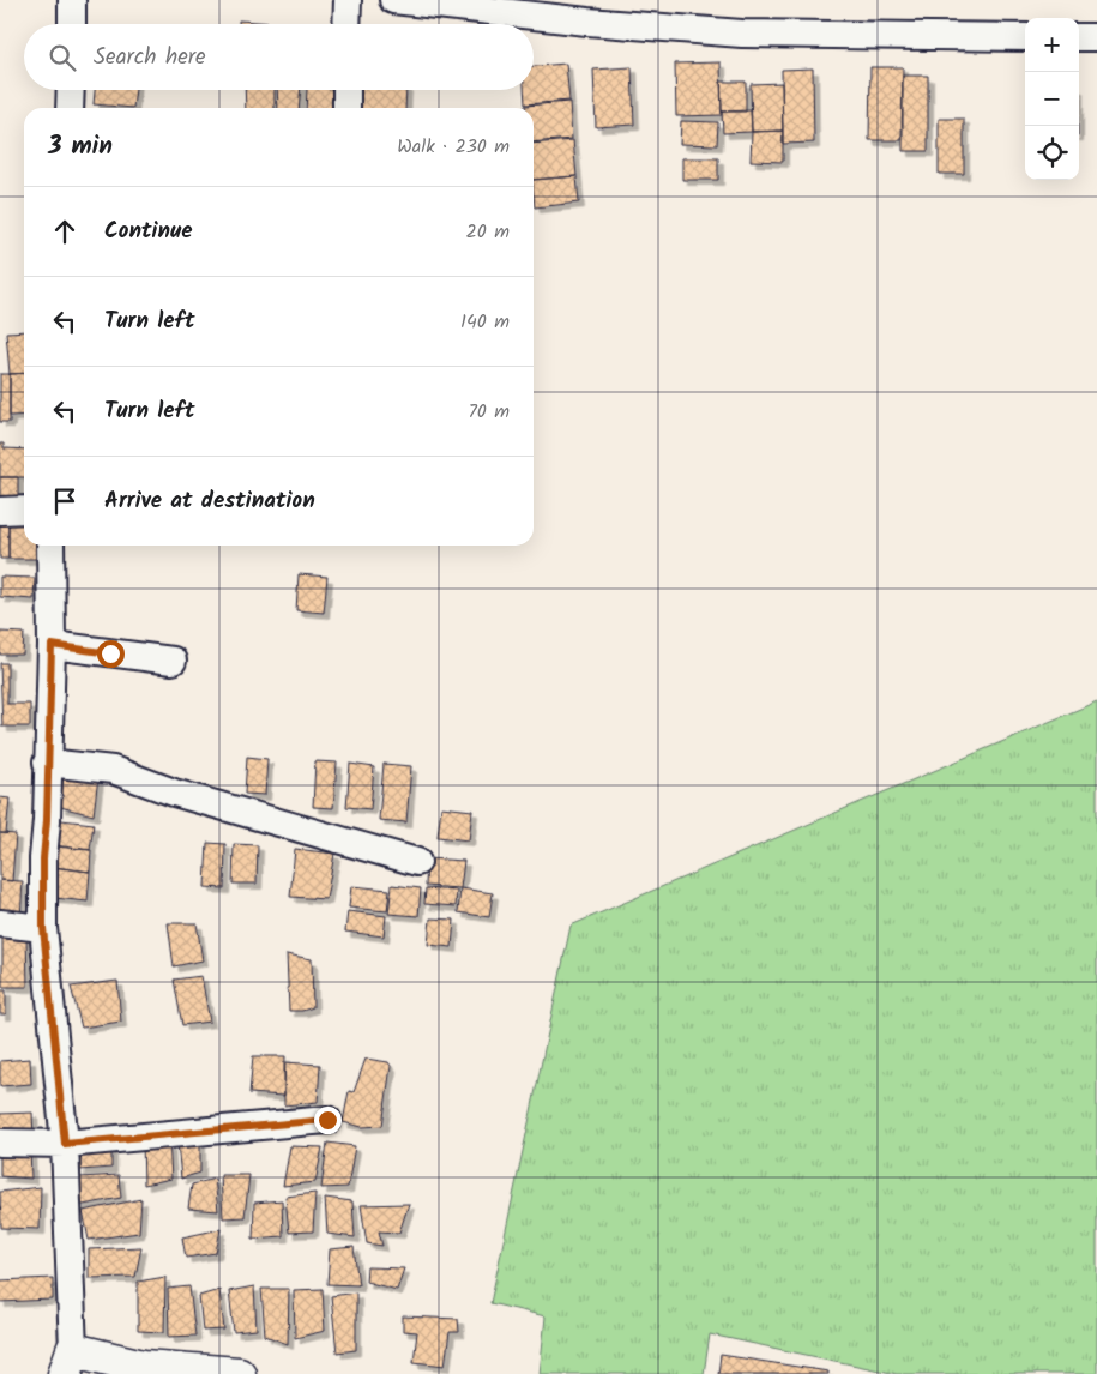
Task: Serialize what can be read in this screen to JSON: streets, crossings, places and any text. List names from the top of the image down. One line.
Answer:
{"page":{"map_buttons":["+","−"],"search":"Search here","heading":["3 min","Walk · 230 m"],"list":[["Continue","20 m"],["Turn left","140 m"],["Turn left","70 m"],"Arrive at destination"]}}
